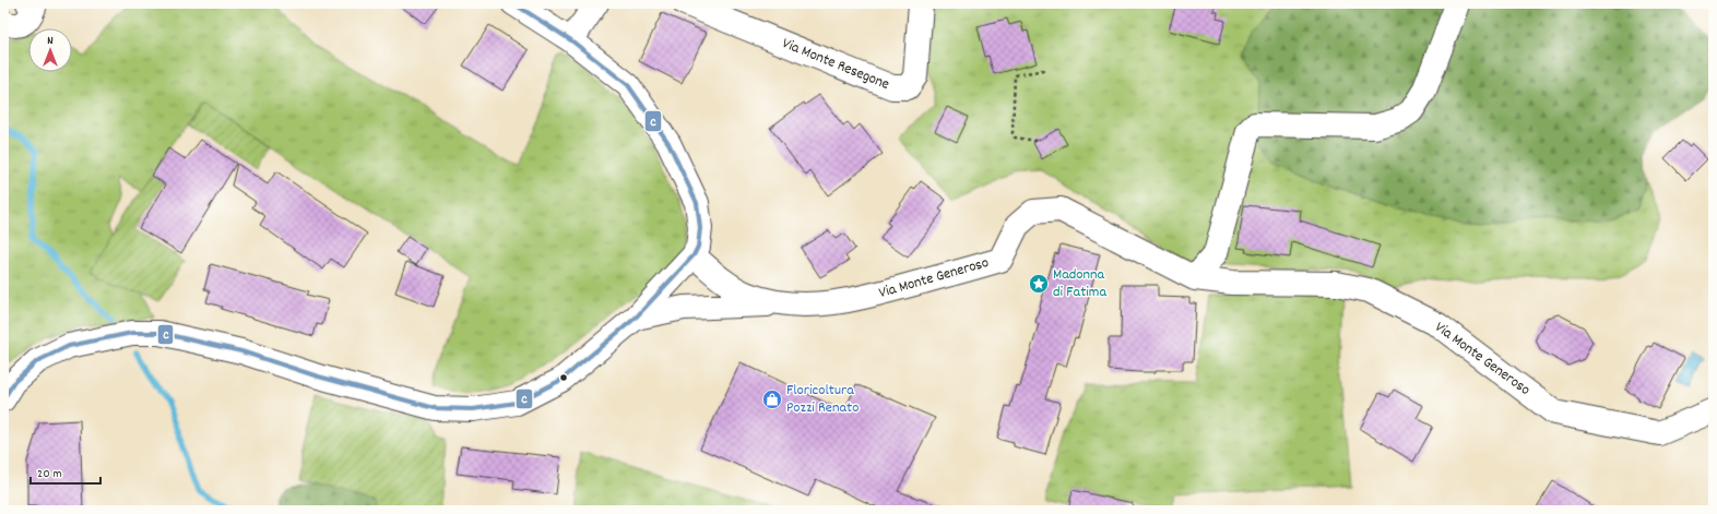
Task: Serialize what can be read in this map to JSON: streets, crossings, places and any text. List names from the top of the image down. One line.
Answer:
{"streets":{"street":["Via Monte Resegone","Via Monte Generoso"]},"places":{"place":["Madonna di Fatima"],"shop":["Floricoltura Pozzi Renato"]},"lines":["transit line C"],"scale_bar":"20 m","north":"top"}
